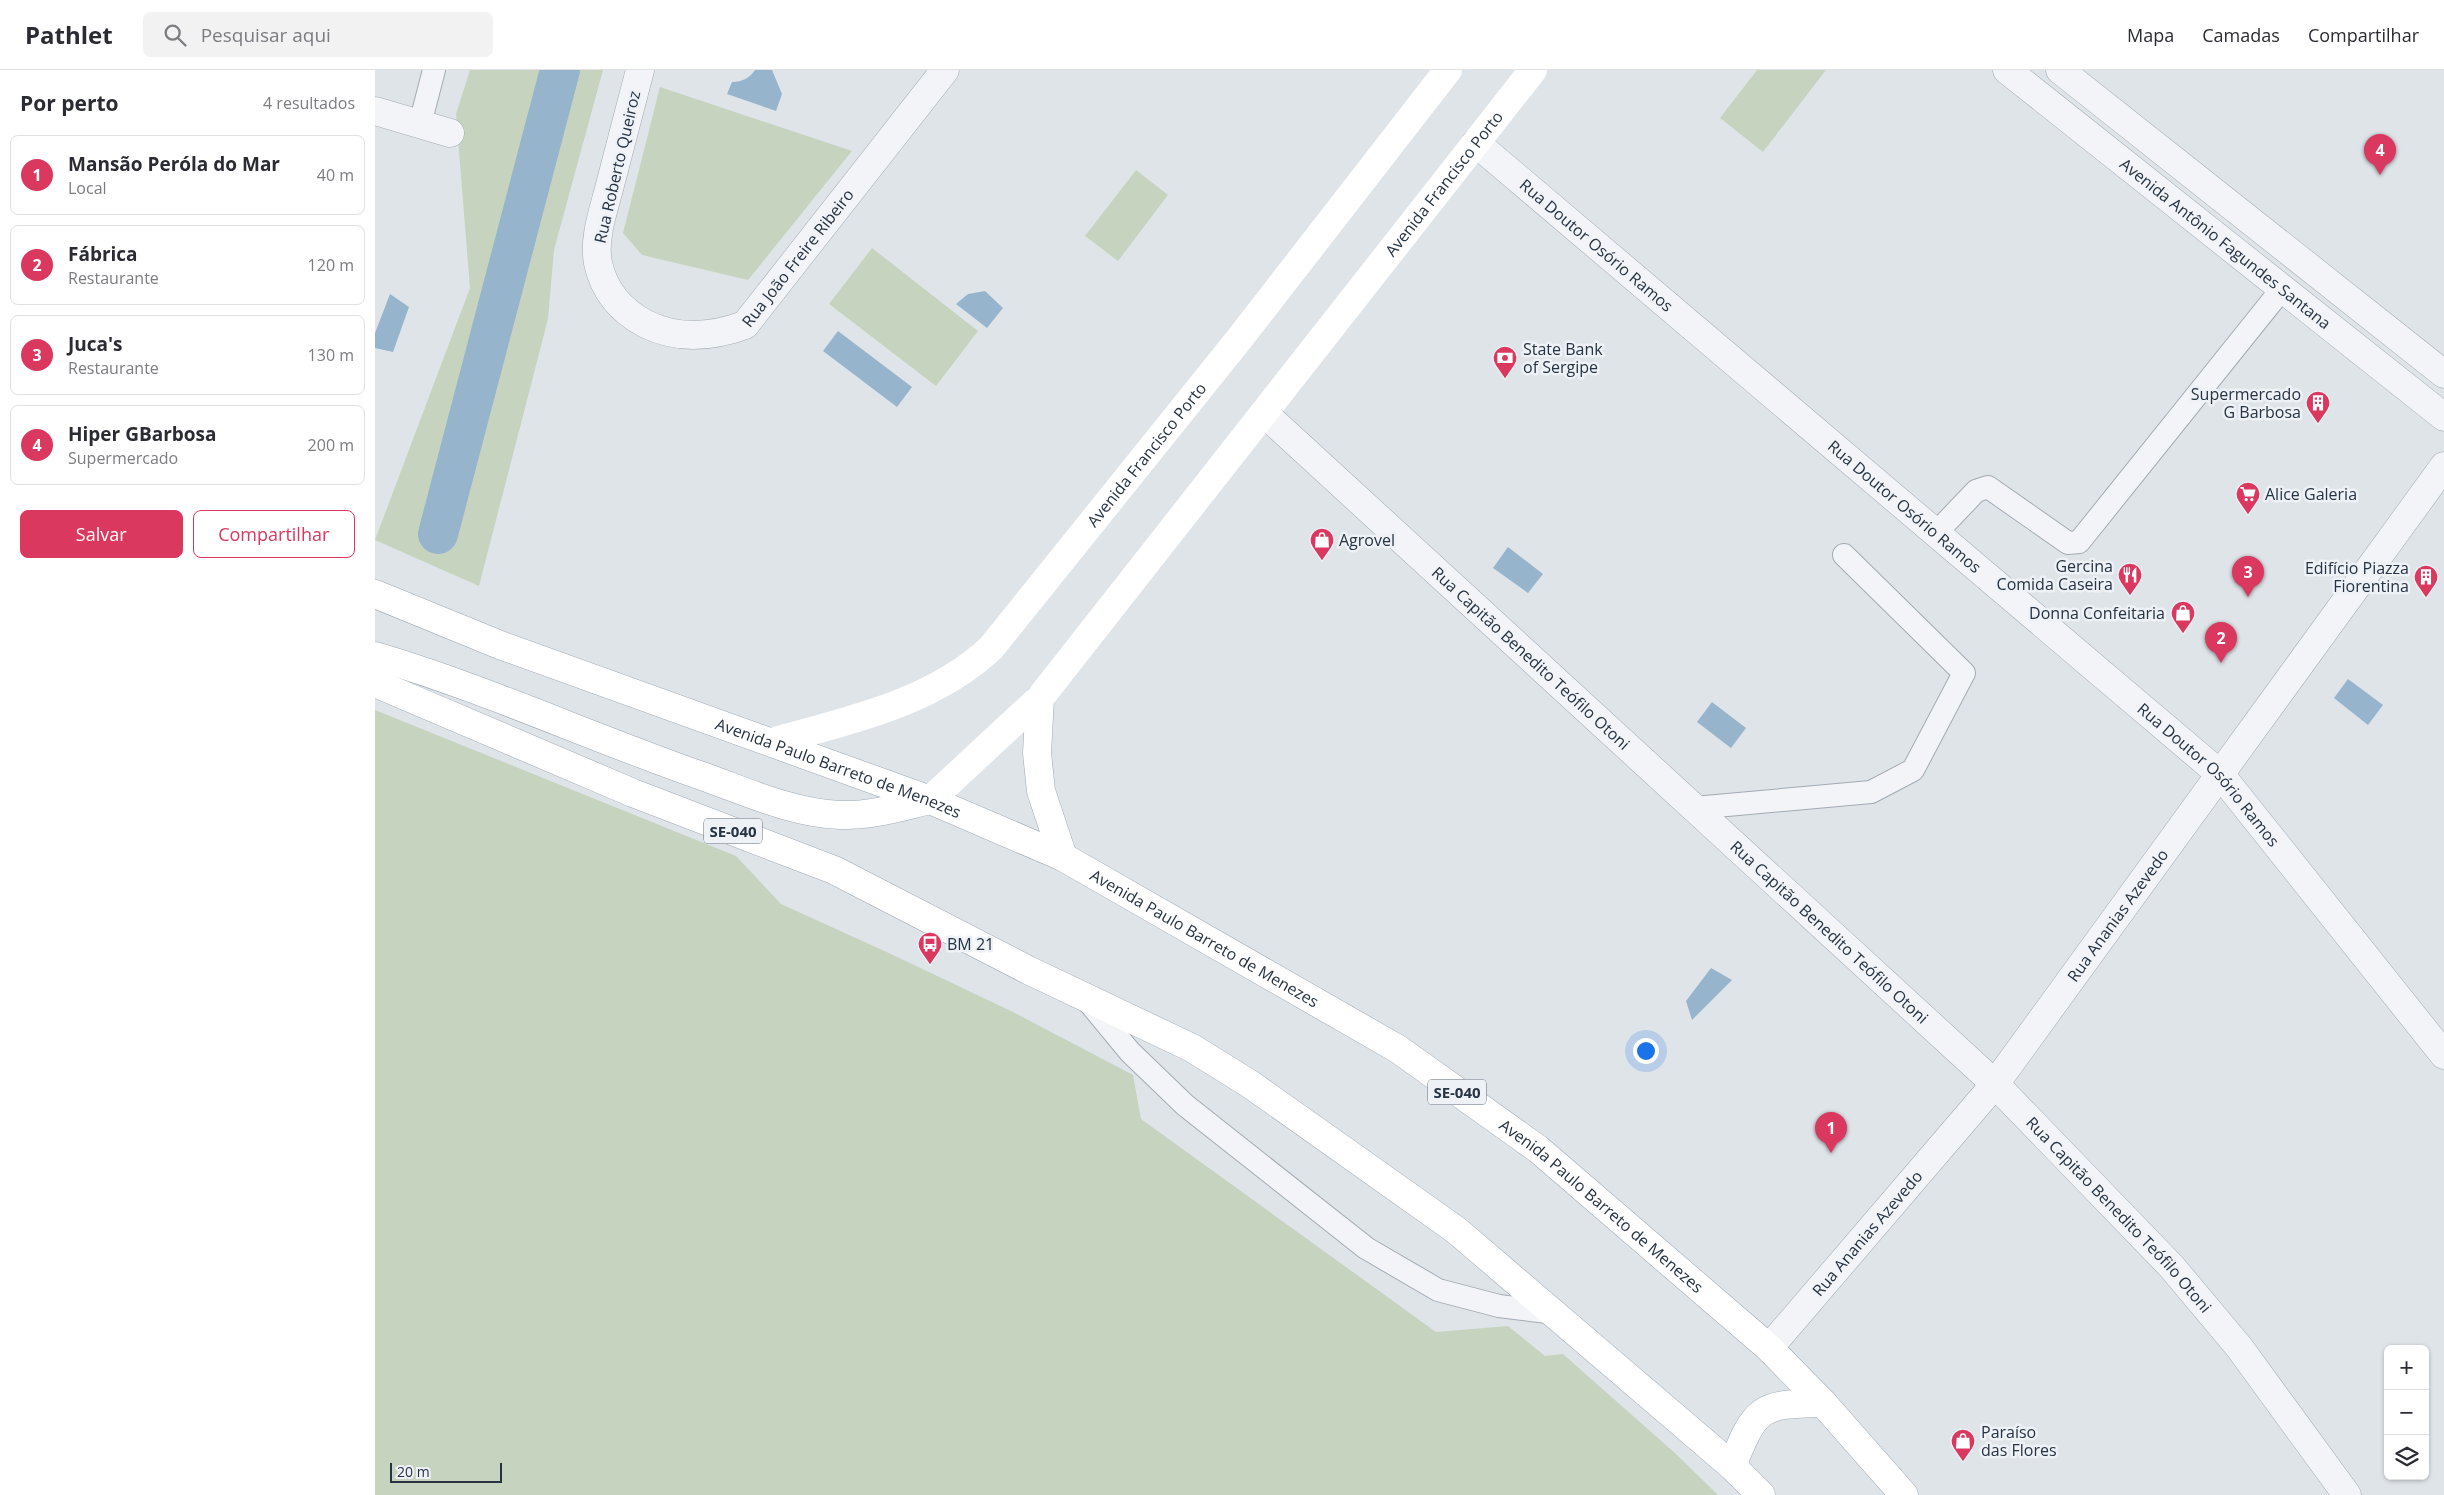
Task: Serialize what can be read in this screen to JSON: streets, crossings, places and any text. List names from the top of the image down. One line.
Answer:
{"streets":{"main road":["Avenida Francisco Porto","Avenida Paulo Barreto de Menezes","SE-040"],"street":["Rua Roberto Queiroz","Avenida Antônio Fagundes Santana","Rua Doutor Osório Ramos","Rua João Freire Ribeiro","Rua Capitão Benedito Teófilo Otoni","Rua Ananias Azevedo"]},"crossings":[["Rua Roberto Queiroz","Rua João Freire Ribeiro"],["Avenida Francisco Porto","Rua Doutor Osório Ramos"],["Avenida Francisco Porto","Rua Capitão Benedito Teófilo Otoni"],["Avenida Francisco Porto","Avenida Paulo Barreto de Menezes"],["Rua Doutor Osório Ramos","Rua Ananias Azevedo"],["Rua Capitão Benedito Teófilo Otoni","Rua Ananias Azevedo"],["Avenida Paulo Barreto de Menezes","Rua Ananias Azevedo"]],"places":{"bank":["State Bank of Sergipe"],"building":["Supermercado G Barbosa","Edifício Piazza Fiorentina"],"supermarket":["Alice Galeria"],"shop":["Agrovel","Donna Confeitaria","Paraíso das Flores"],"restaurant":["Gercina Comida Caseira"],"bus stop":["BM 21"]},"scale_bar":"20 m","page":{"header":"Pathlet","search":"Pesquisar aqui","nav":["Mapa","Camadas","Compartilhar"],"heading":["Por perto","4 resultados"],"pins":["4","3","2","1"],"list":[{"mark":"1","name":"Mansão Peróla do Mar","note":"Local","value":"40 m"},{"mark":"2","name":"Fábrica","note":"Restaurante","value":"120 m"},{"mark":"3","name":"Juca's","note":"Restaurante","value":"130 m"},{"mark":"4","name":"Hiper GBarbosa","note":"Supermercado","value":"200 m"}],"buttons":["Salvar","Compartilhar"],"map_buttons":["+","−"],"scale":"20 m"}}
